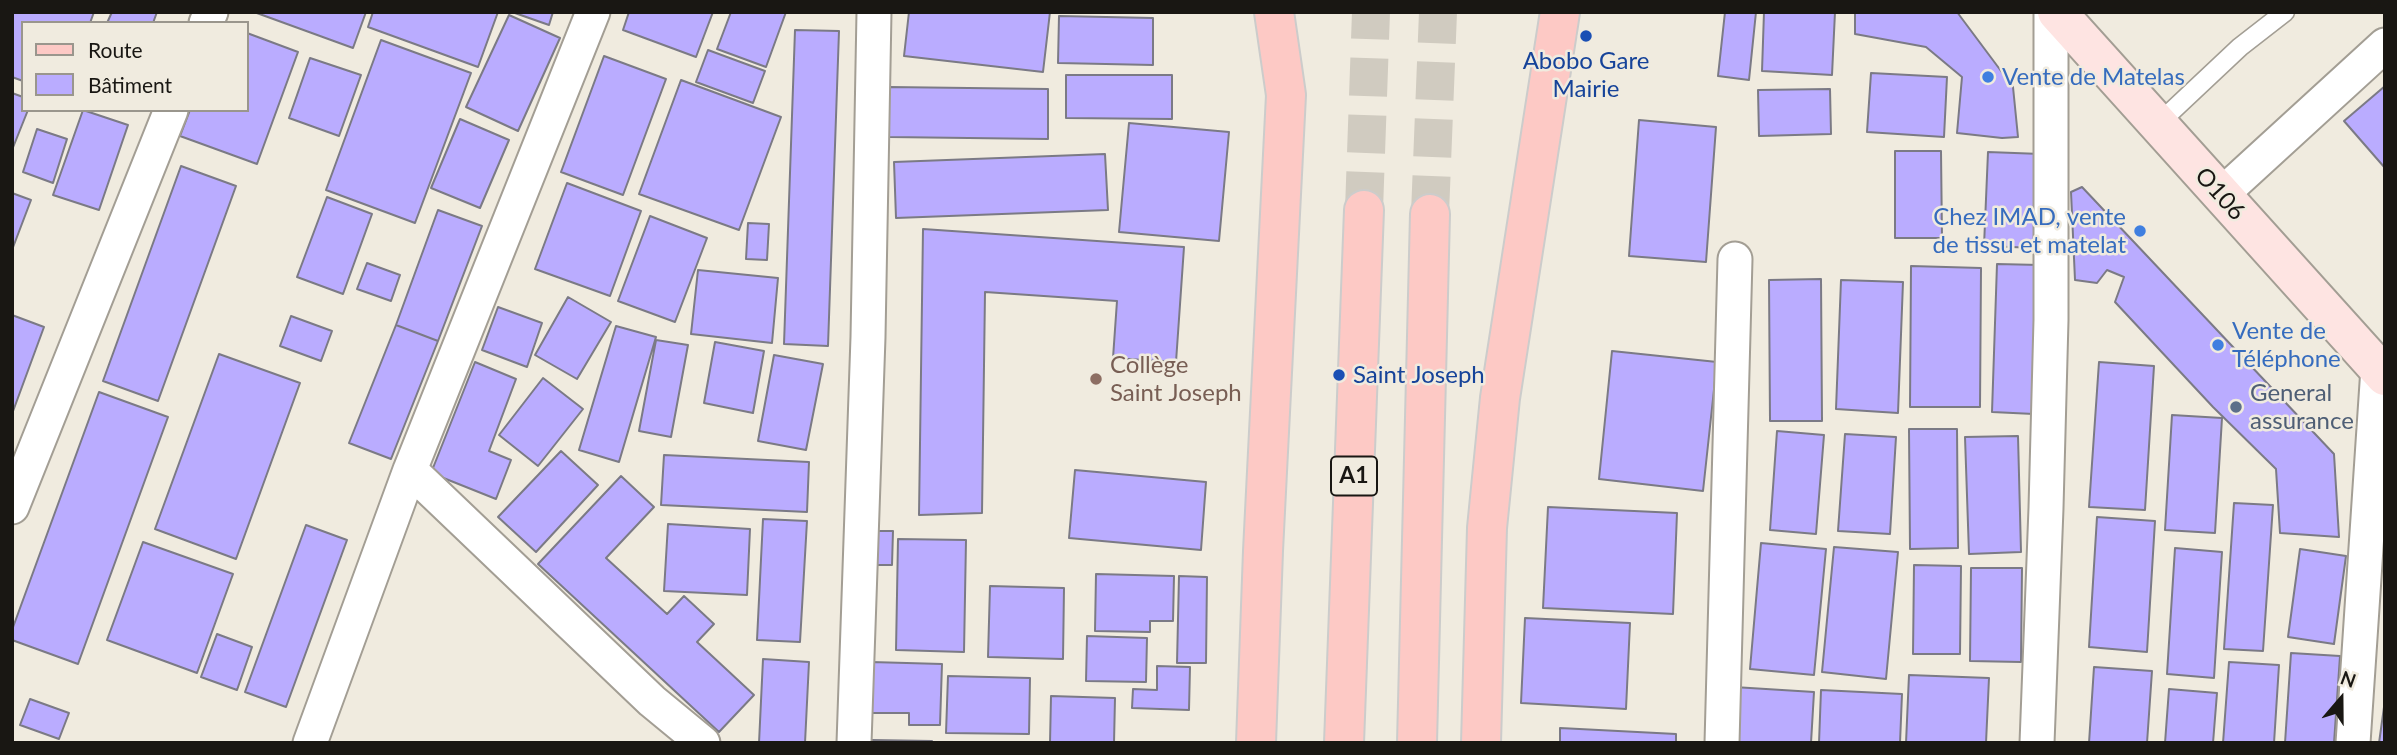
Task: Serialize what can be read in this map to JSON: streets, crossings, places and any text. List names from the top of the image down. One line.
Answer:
{"streets":{"main road":["O106","A1"]},"places":["Abobo Gare Mairie","Vente de Matelas","Chez IMAD, vente de tissu et matelat","Vente de Téléphone","Saint Joseph","Collège Saint Joseph","General assurance"],"legend":["Route","Bâtiment"],"north":"top"}
